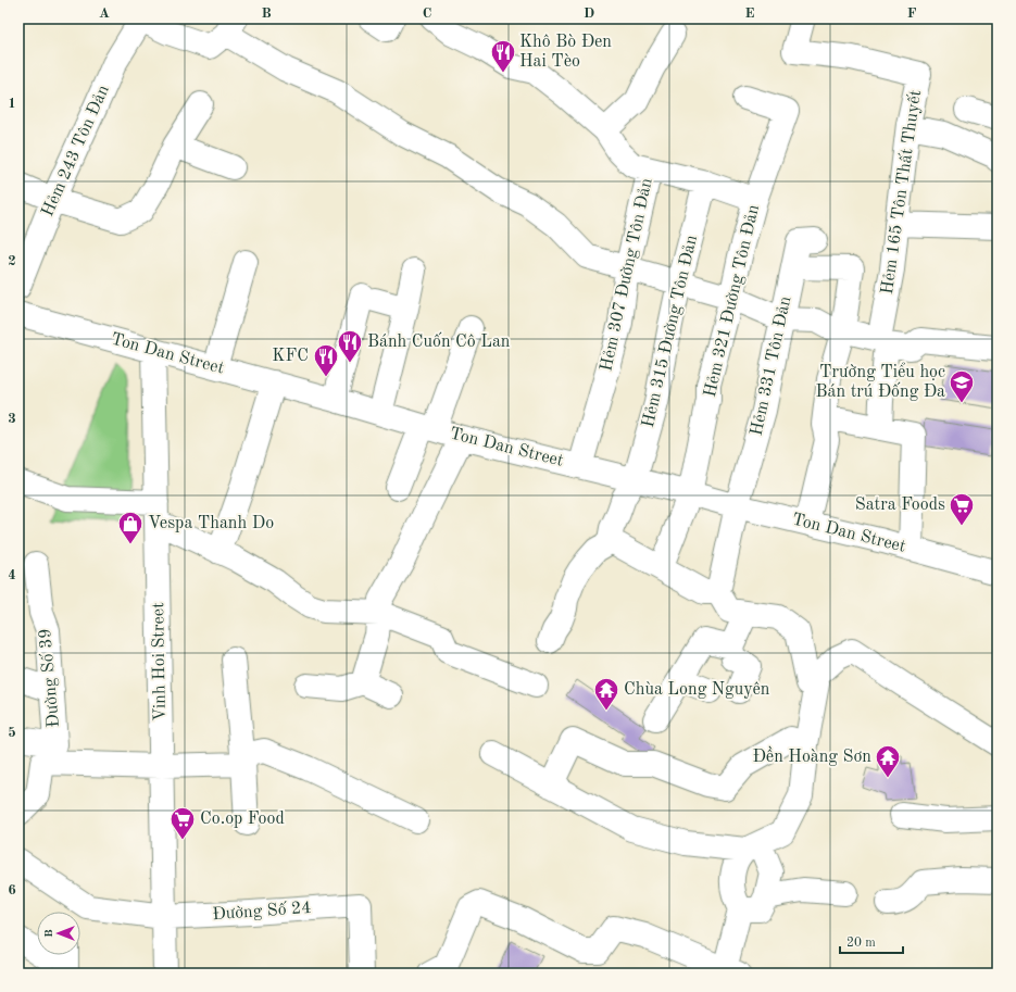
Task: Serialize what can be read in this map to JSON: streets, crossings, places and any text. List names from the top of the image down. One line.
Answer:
{"streets":{"street":["Hẻm 243 Tôn Đản","Hẻm 165 Tôn Thất Thuyết","Hẻm 307 Đường Tôn Đản","Hẻm 321 Đường Tôn Đản","Hẻm 315 Đường Tôn Đản","Ton Dan Street","Hẻm 331 Tôn Đản","Vinh Hoi Street","Đường Số 39","Đường Số 24"]},"crossings":[["Hẻm 307 Đường Tôn Đản","Ton Dan Street"],["Hẻm 321 Đường Tôn Đản","Ton Dan Street"],["Hẻm 315 Đường Tôn Đản","Ton Dan Street"],["Ton Dan Street","Hẻm 331 Tôn Đản"],["Ton Dan Street","Vinh Hoi Street"],["Vinh Hoi Street","Đường Số 24"]],"places":{"restaurant":["Khô Bò Đen Hai Tèo","Bánh Cuốn Cô Lan","KFC"],"school or university":["Trường Tiểu học Bán trú Đống Đa"],"supermarket":["Satra Foods","Co.op Food"],"shop":["Vespa Thanh Do"],"temple":["Chùa Long Nguyên","Đền Hoàng Sơn"]},"scale_bar":"20 m","north":"left","grid":{"columns":["A","B","C","D","E","F"],"rows":["1","2","3","4","5","6"]}}
